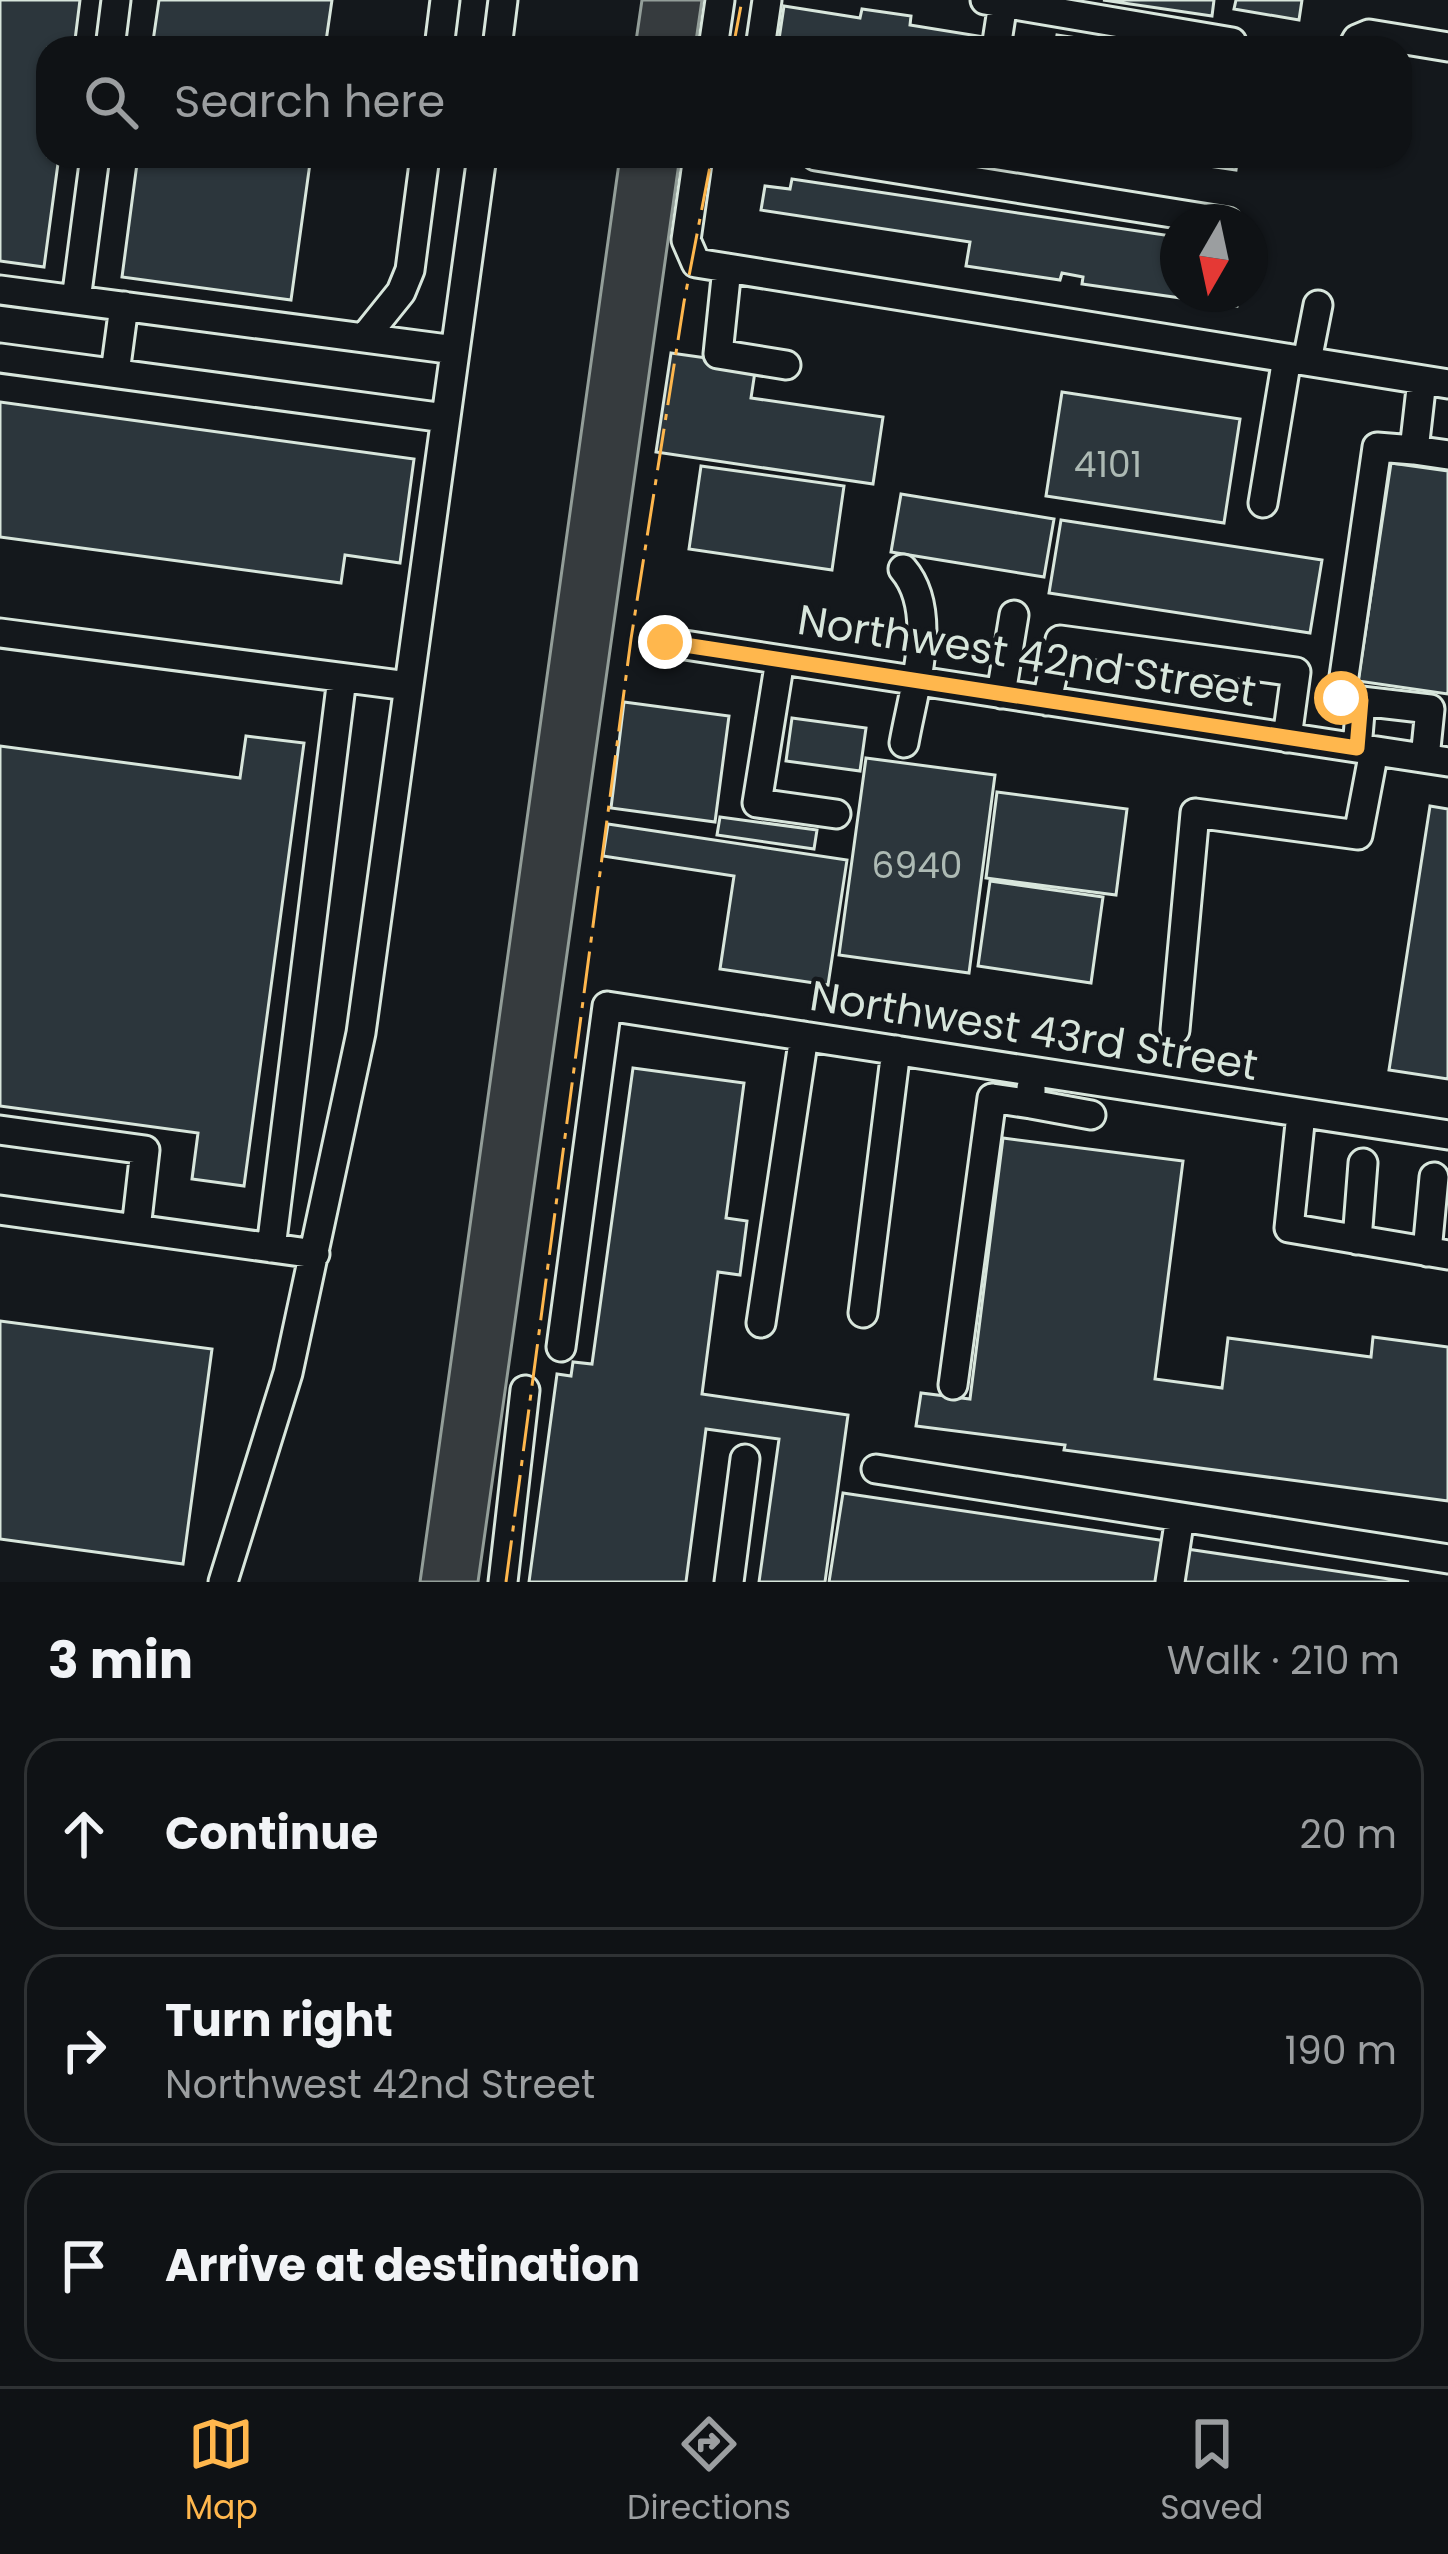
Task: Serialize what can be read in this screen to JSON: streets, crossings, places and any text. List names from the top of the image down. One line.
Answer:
{"streets":{"street":["Northwest 42nd Street","Northwest 43rd Street"]},"house_numbers":["4101","6940"],"north":"bottom","page":{"search":"Search here","heading":["3 min","Walk · 210 m"],"list":[["Continue","20 m"],["Turn right","Northwest 42nd Street","190 m"],"Arrive at destination"],"nav":["Map","Directions","Saved"]}}
